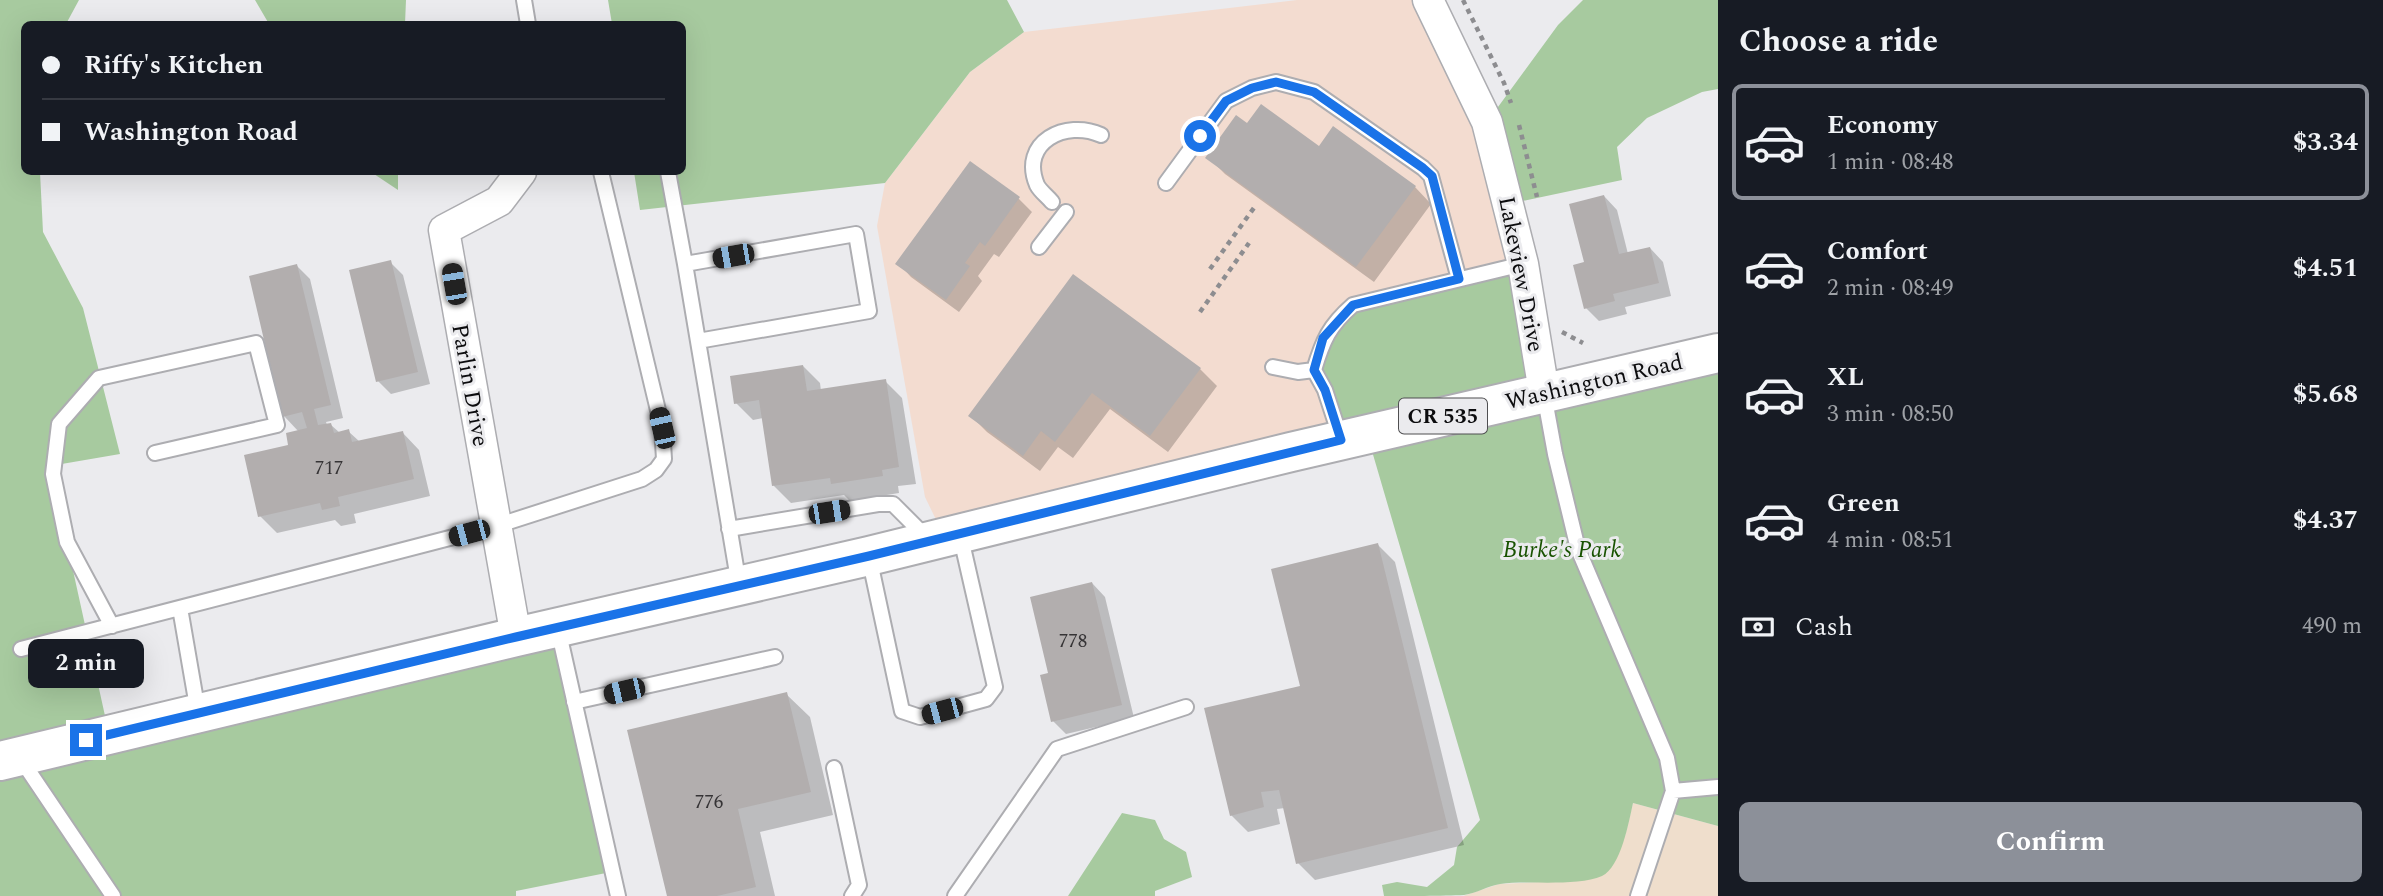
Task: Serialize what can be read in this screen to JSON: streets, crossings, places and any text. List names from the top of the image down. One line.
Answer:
{"streets":{"main road":["Washington Road","CR 535"],"street":["Lakeview Drive","Parlin Drive"]},"crossings":[["Lakeview Drive","Washington Road"],["Washington Road","Parlin Drive"]],"parks":["Burke's Park"],"house_numbers":["717","778","776"],"page":{"heading":"Choose a ride","banner":["Riffy's Kitchen","Washington Road"],"list":[{"name":"Economy","note":"1 min · 08:48","value":"$3.34"},{"name":"Comfort","note":"2 min · 08:49","value":"$4.51"},{"name":"XL","note":"3 min · 08:50","value":"$5.68"},{"name":"Green","note":"4 min · 08:51","value":"$4.37"}],"pay":["Cash","490 m"],"bubble":"2 min","buttons":"Confirm"}}
